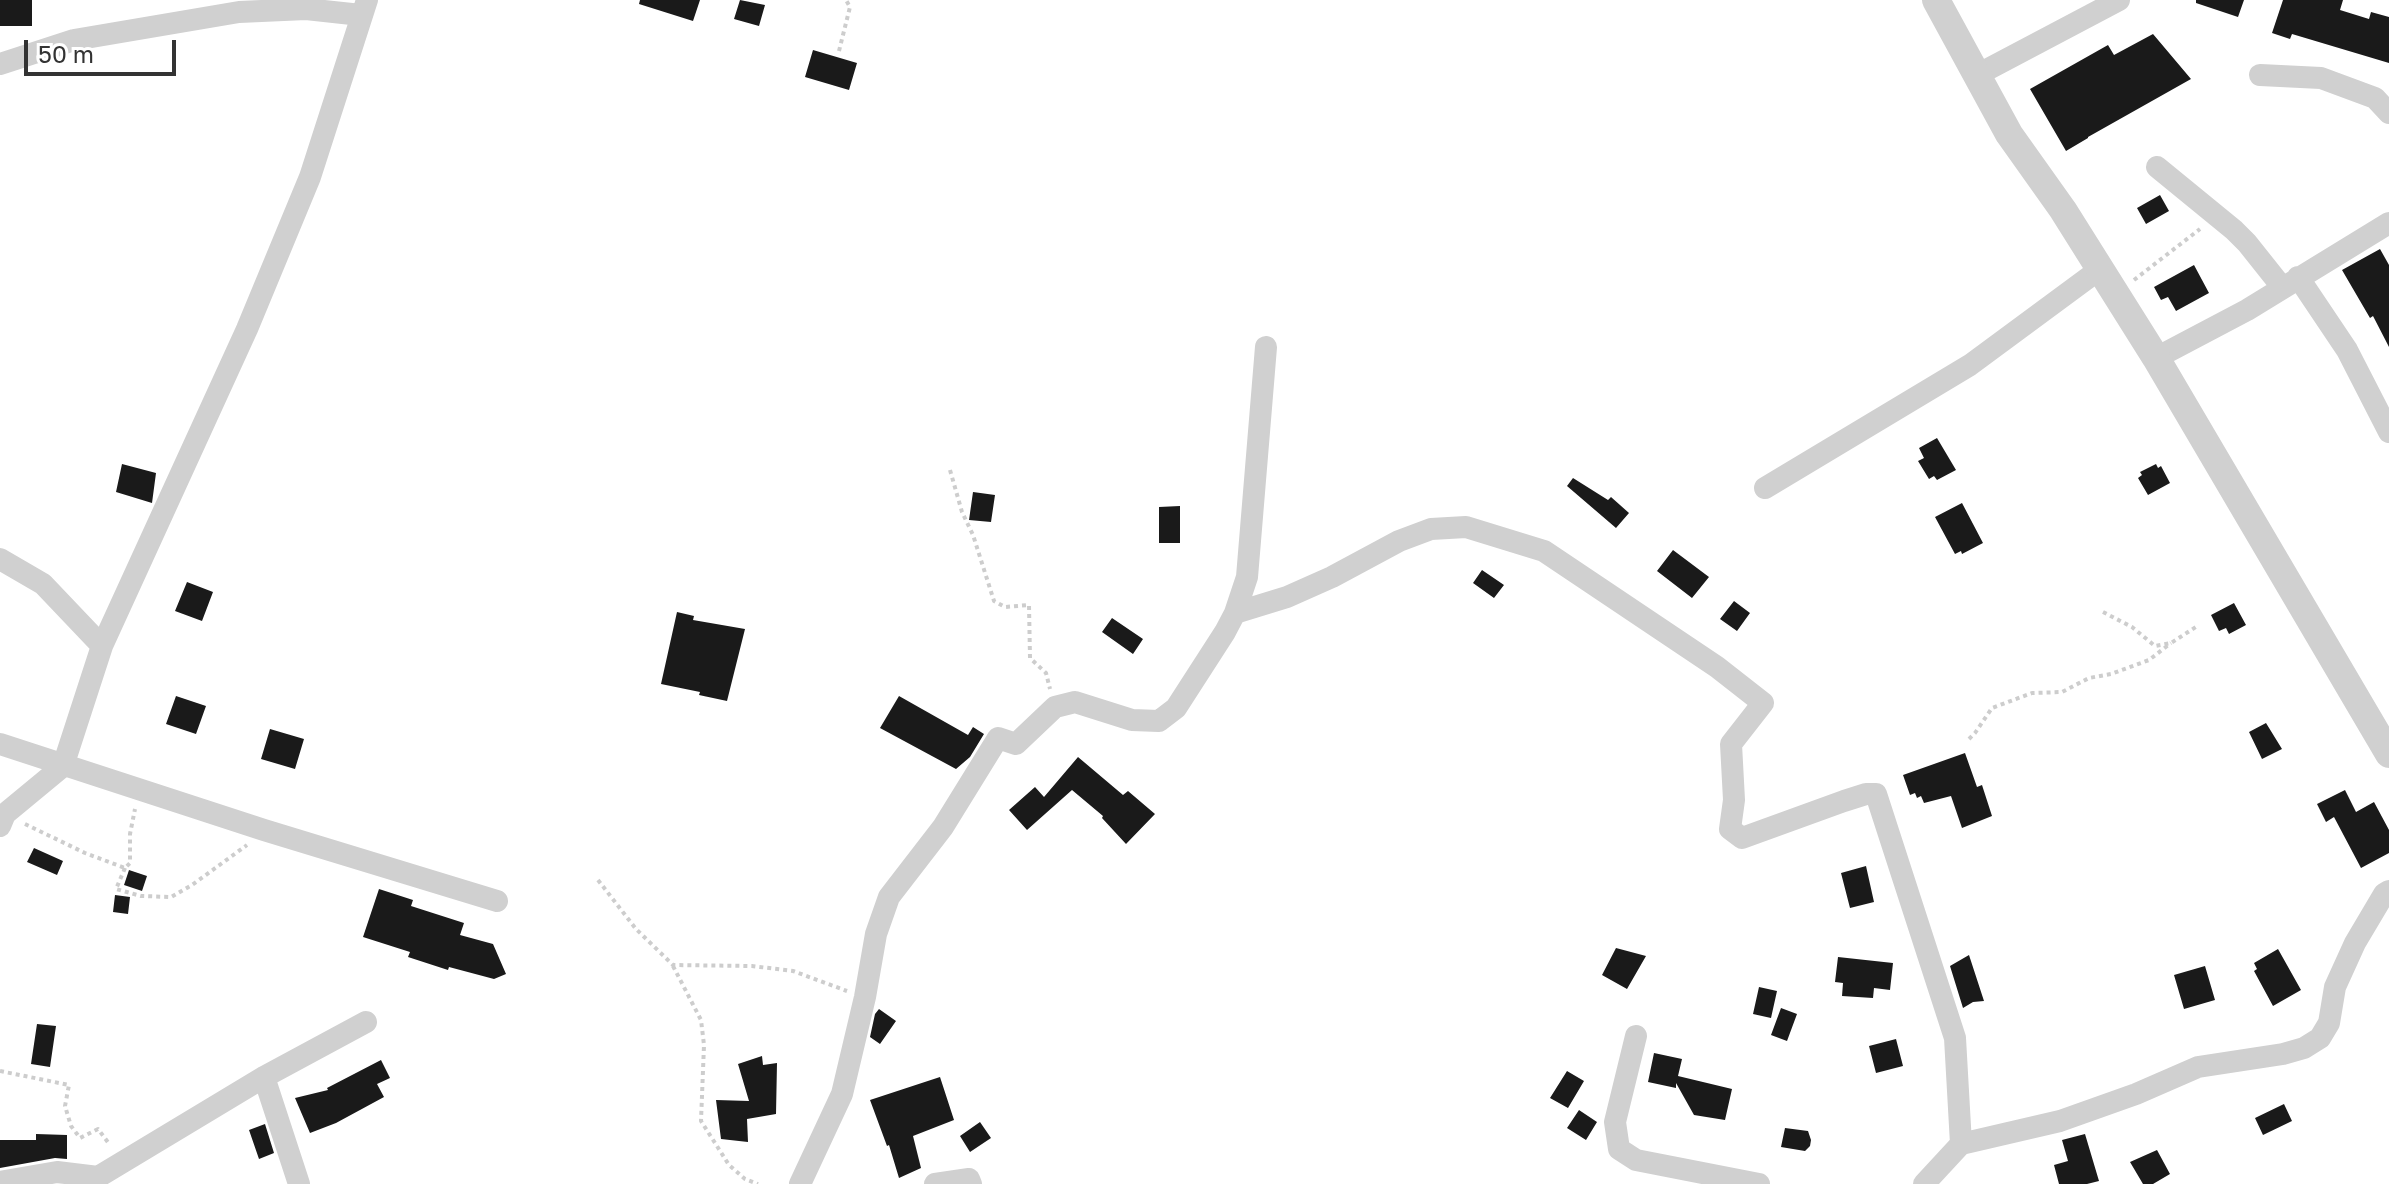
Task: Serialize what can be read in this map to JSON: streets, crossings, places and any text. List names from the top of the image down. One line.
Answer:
{"scale_bar":"50 m"}
